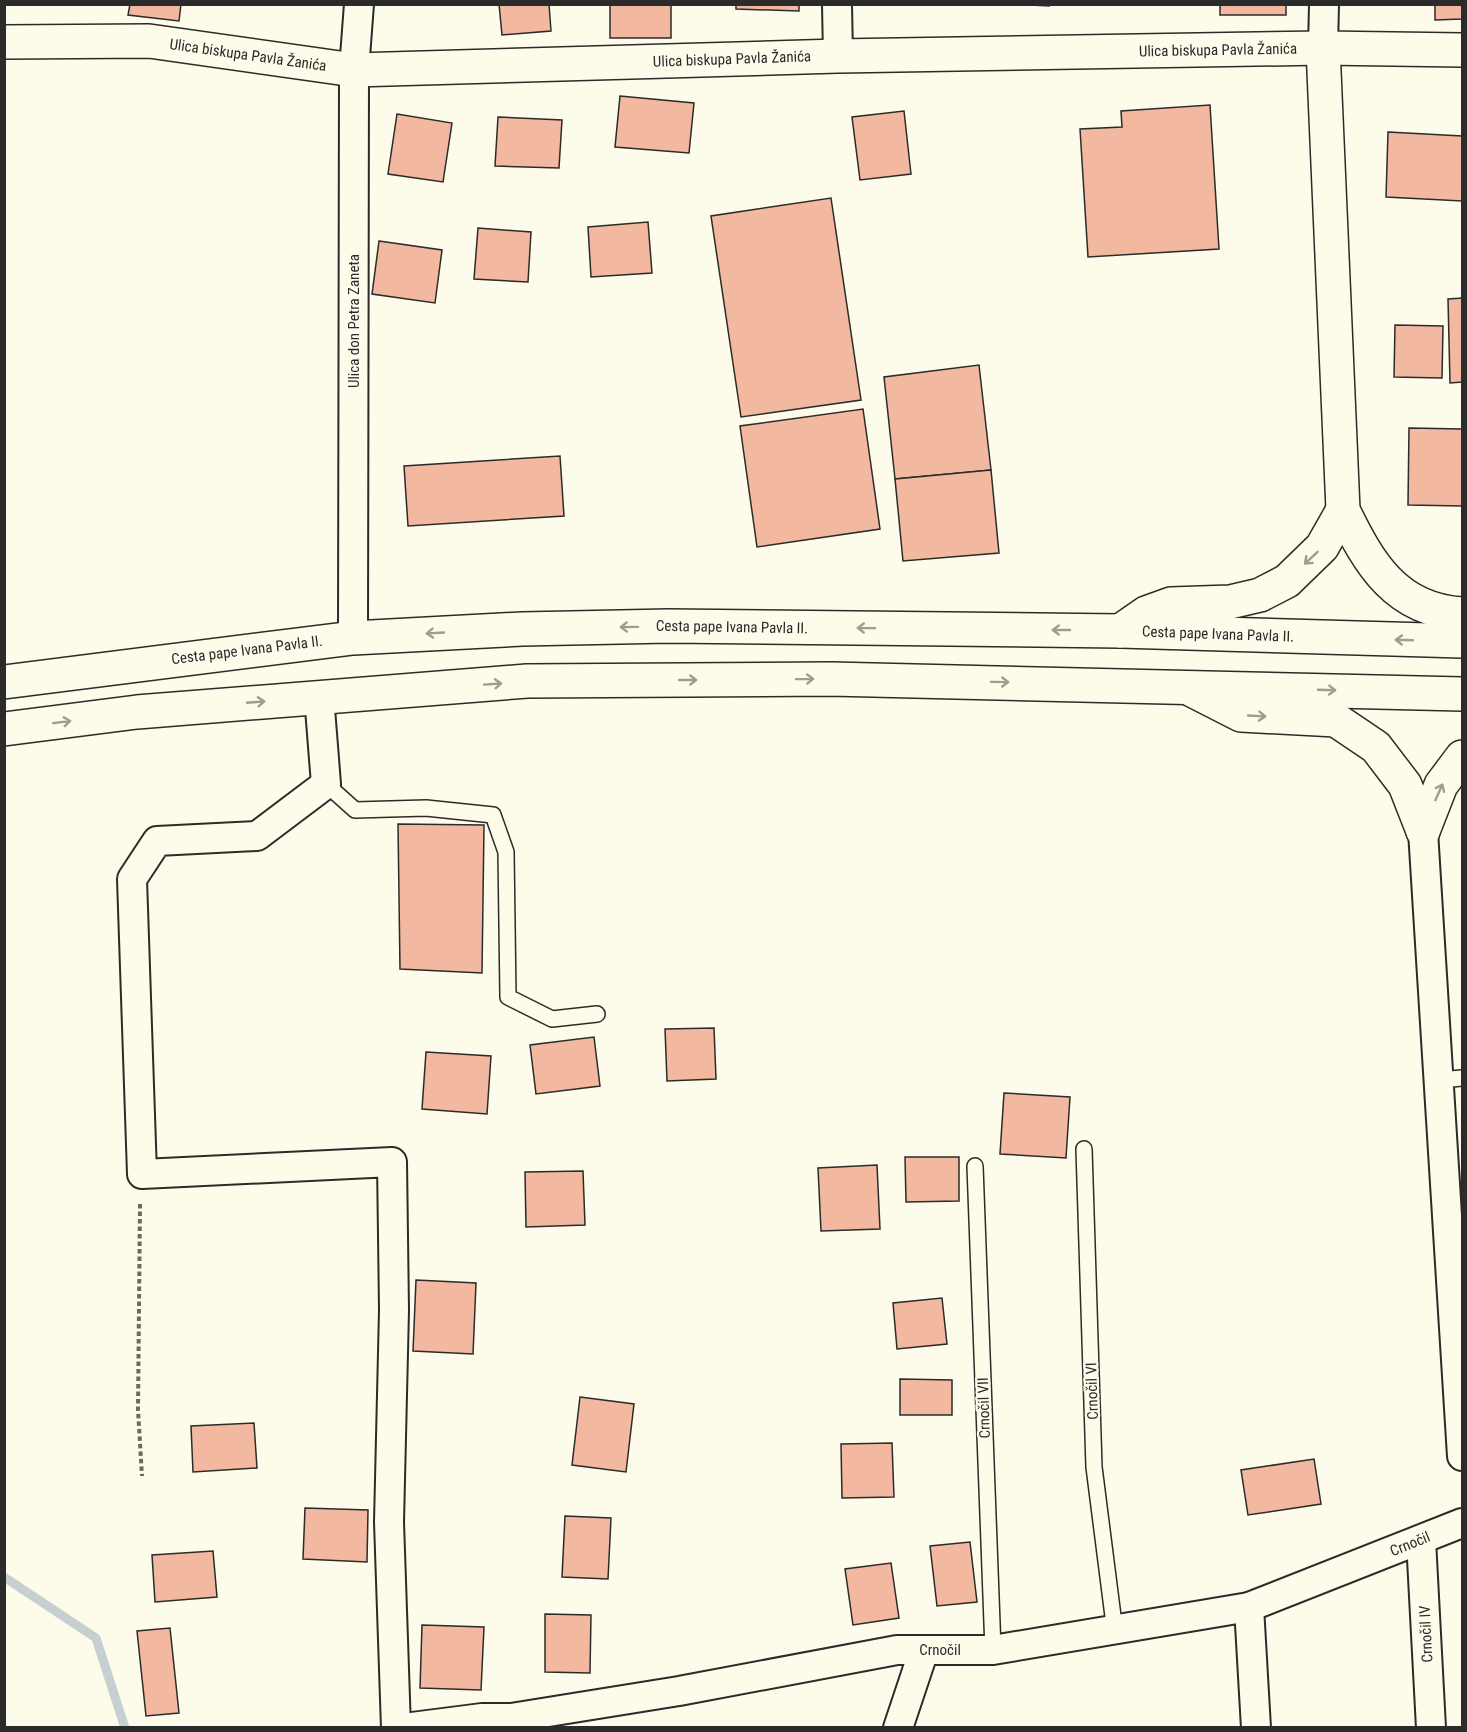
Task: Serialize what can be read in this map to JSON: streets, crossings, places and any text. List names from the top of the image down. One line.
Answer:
{"streets":{"main road":["Ulica biskupa Pavla Žanića","Cesta pape Ivana Pavla II."],"street":["Ulica don Petra Zaneta","Crnočil","Crnočil IV"],"lane":["Crnočil VI","Crnočil VII"]},"crossings":[["Ulica biskupa Pavla Žanića","Ulica don Petra Zaneta"],["Ulica don Petra Zaneta","Cesta pape Ivana Pavla II."],["Crnočil VI","Crnočil"],["Crnočil VII","Crnočil"],["Crnočil","Crnočil IV"]]}
